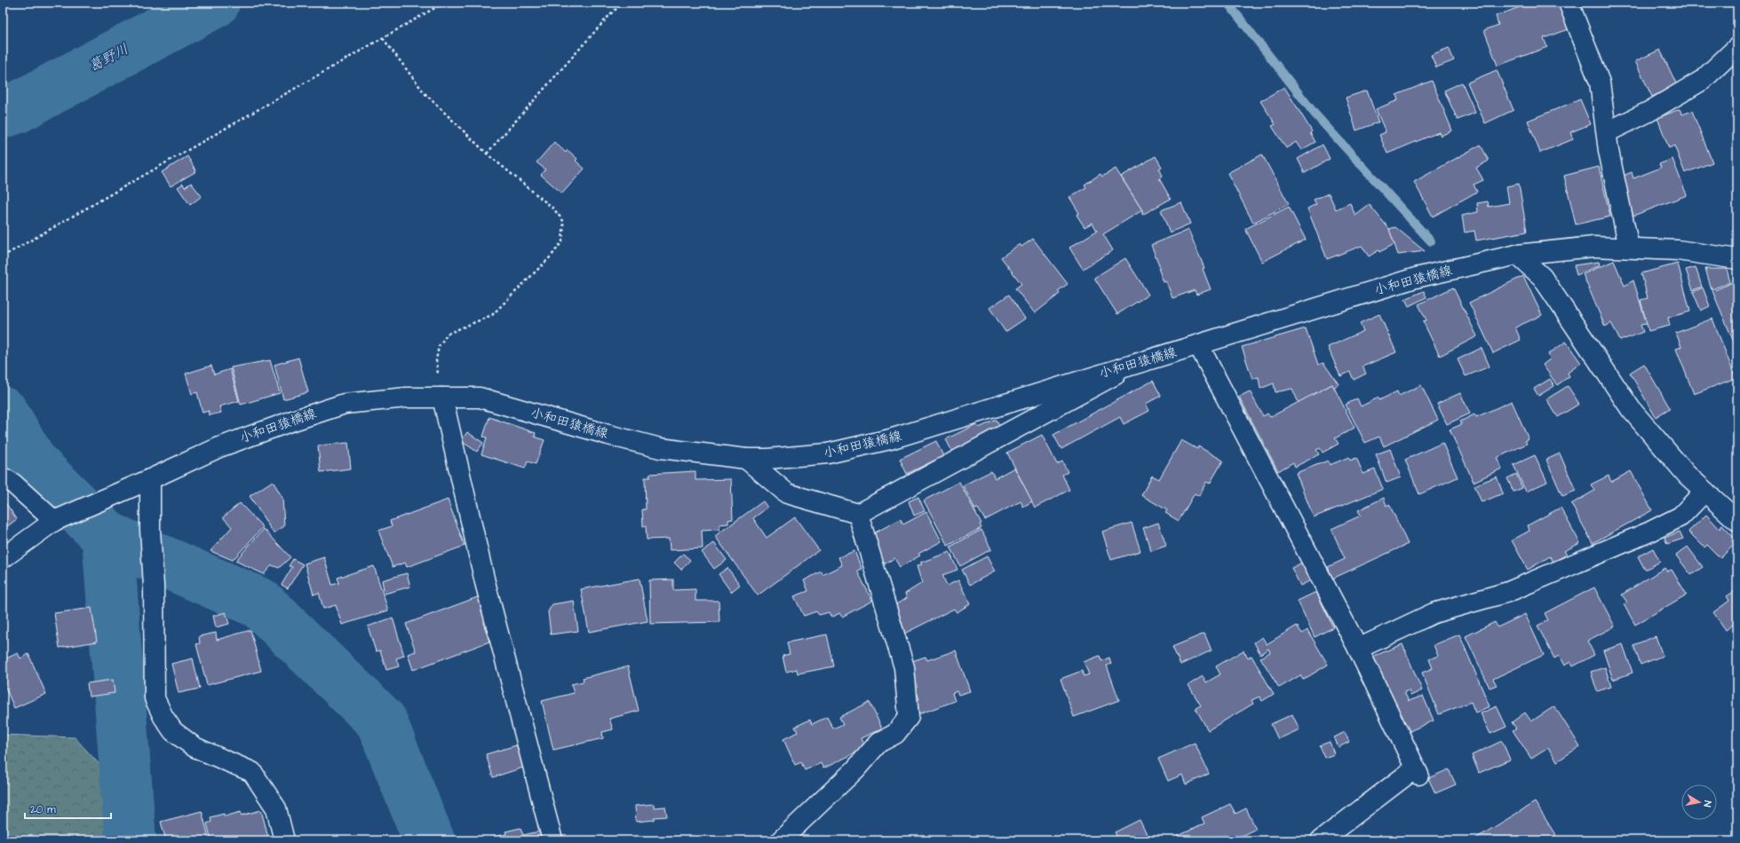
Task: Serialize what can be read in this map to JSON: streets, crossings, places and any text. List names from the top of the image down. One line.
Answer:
{"streets":{"street":["小和田猿橋線"]},"water":["葛野川"],"scale_bar":"20 m","north":"right"}
